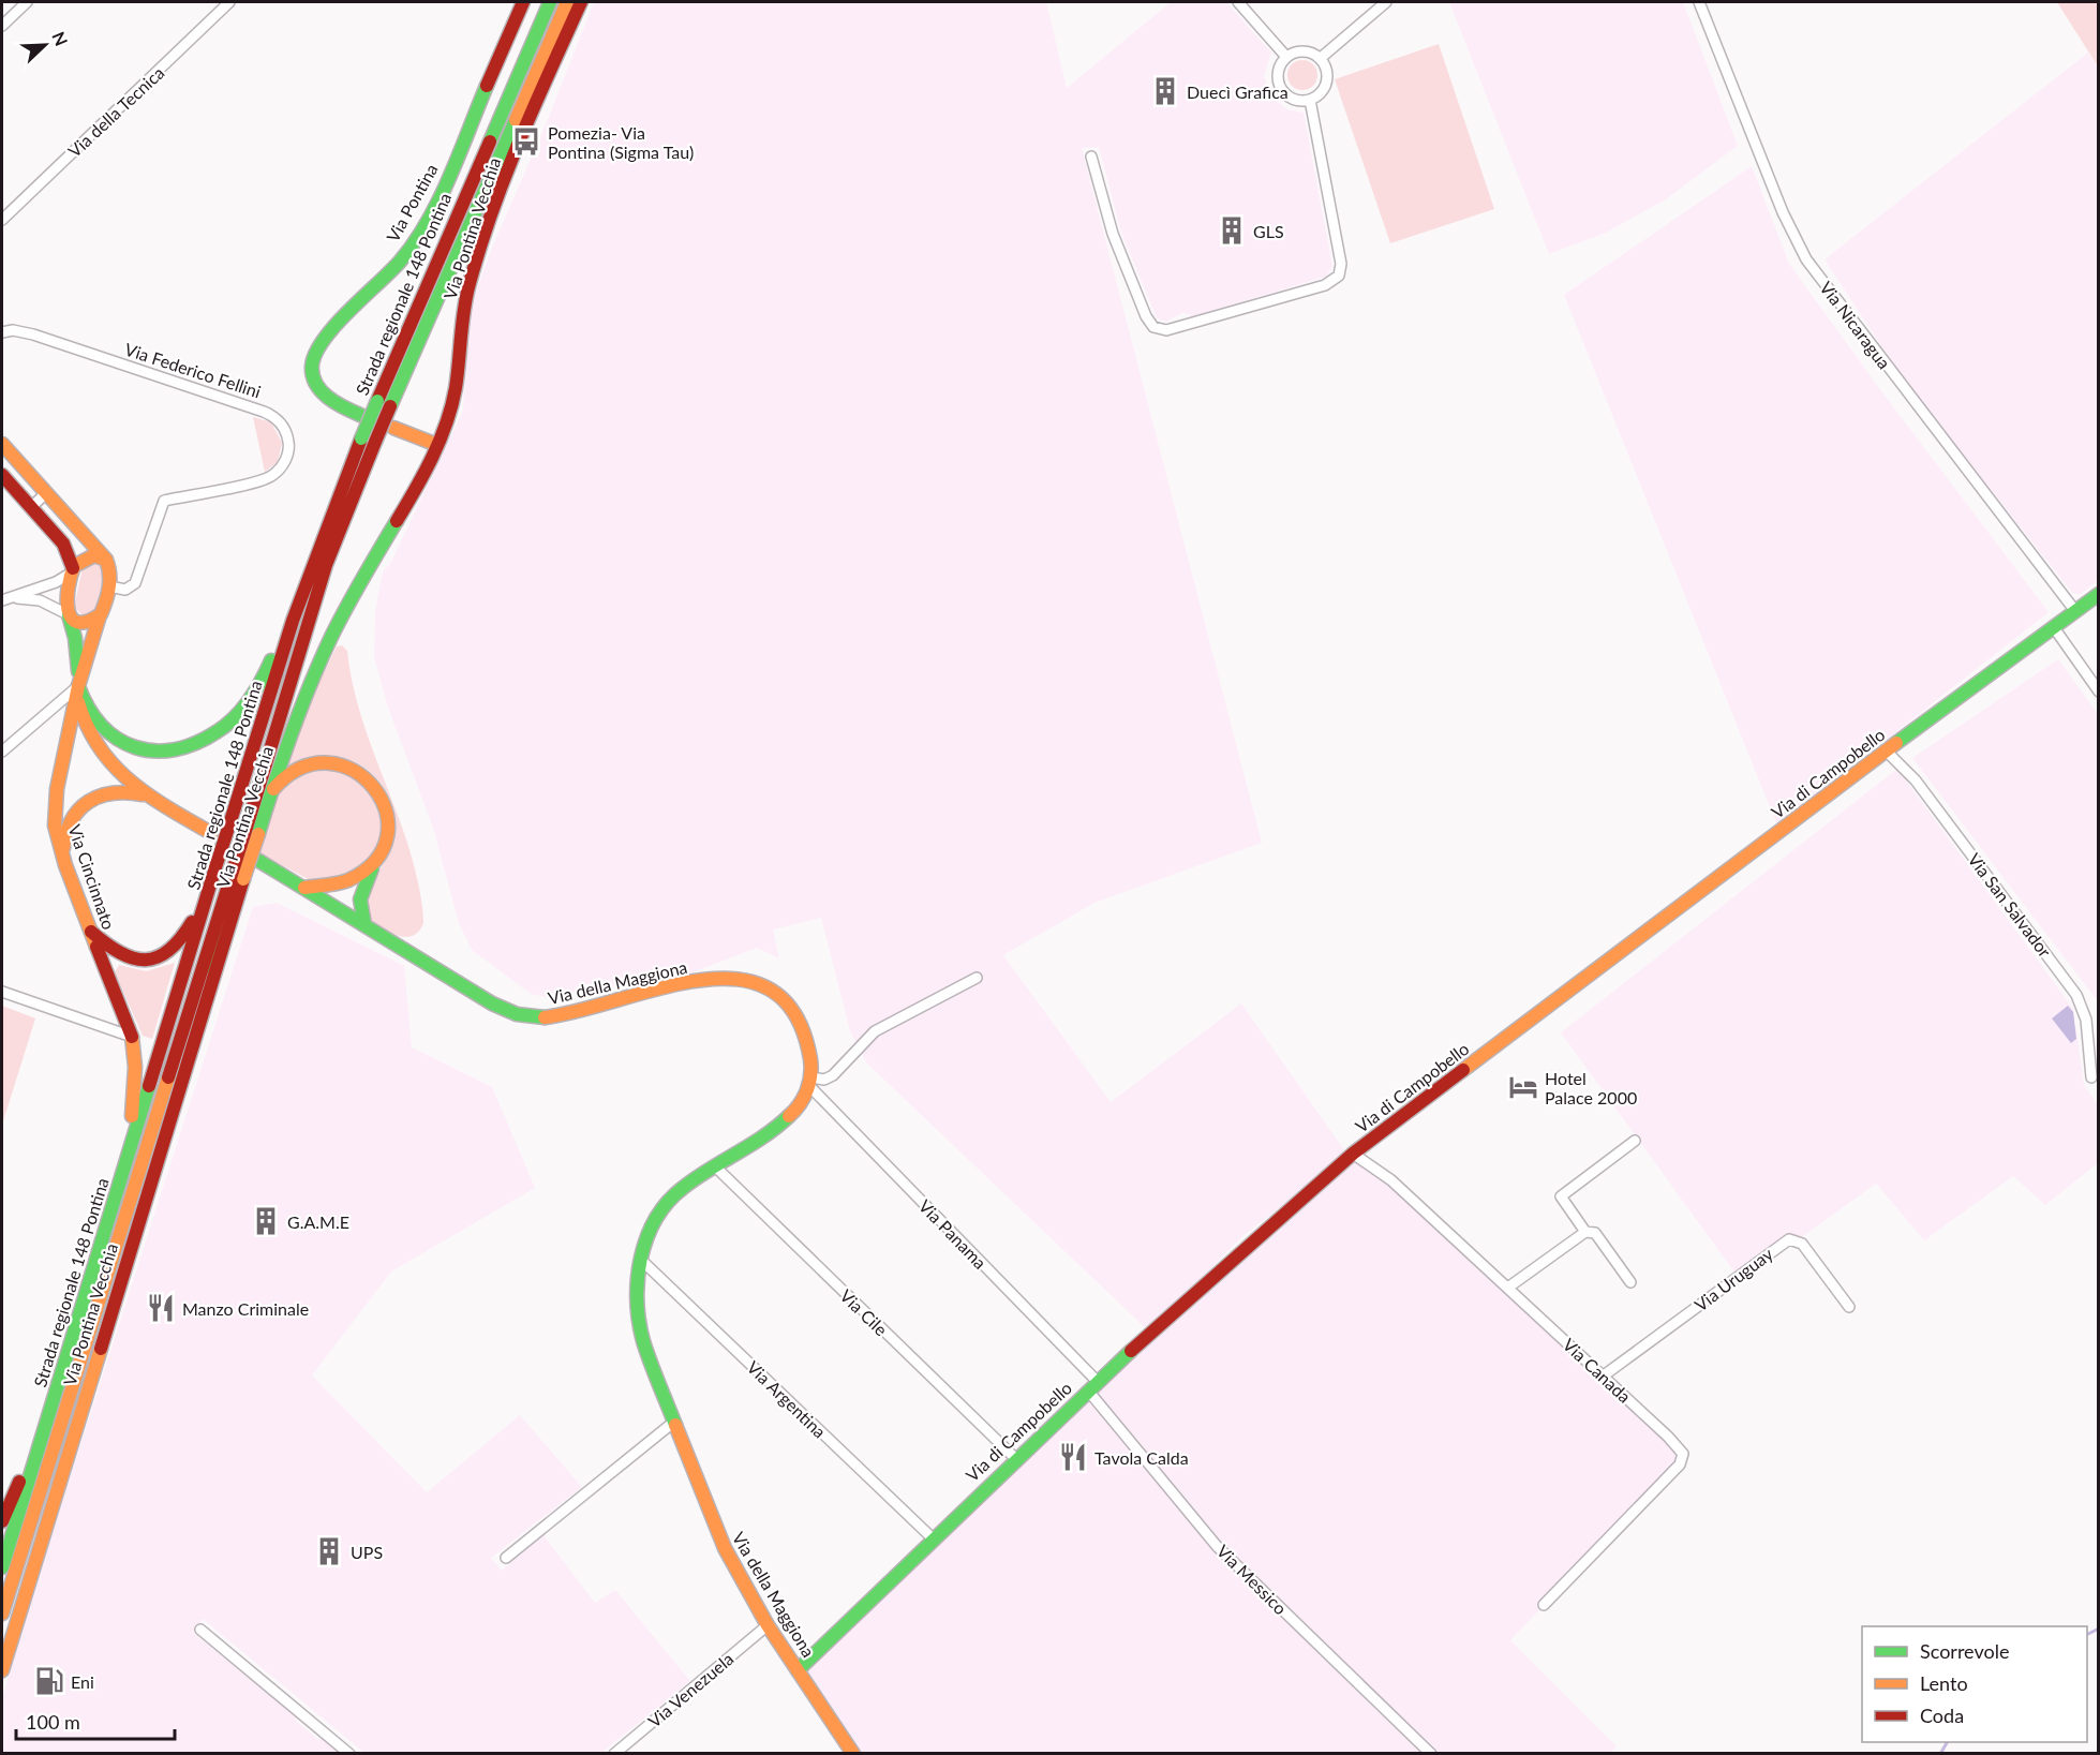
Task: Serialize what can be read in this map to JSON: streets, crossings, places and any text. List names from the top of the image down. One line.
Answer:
{"streets":{"main road":["Via Pontina","Via Pontina Vecchia","Strada regionale 148 Pontina","Via di Campobello","Via Cincinnato","Via della Maggiona"],"street":["Via della Tecnica","Via Nicaragua","Via Federico Fellini","Via San Salvador","Via Panama","Via Uruguay","Via Cile","Via Canada","Via Argentina","Via Messico","Via Venezuela"]},"crossings":[["Via Pontina Vecchia","Strada regionale 148 Pontina"],["Strada regionale 148 Pontina","Via Cincinnato"],["Via Nicaragua","Via di Campobello"],["Via Federico Fellini","Via Cincinnato"],["Via di Campobello","Via San Salvador"],["Via di Campobello","Via della Maggiona"],["Via di Campobello","Via Panama"],["Via di Campobello","Via Cile"],["Via di Campobello","Via Canada"],["Via di Campobello","Via Argentina"],["Via di Campobello","Via Messico"],["Via della Maggiona","Via Panama"],["Via della Maggiona","Via Cile"],["Via della Maggiona","Via Argentina"],["Via della Maggiona","Via Venezuela"],["Via Panama","Via Messico"],["Via Uruguay","Via Canada"]],"places":{"building":["Duecì Grafica","GLS","G.A.M.E","UPS"],"bus stop":["Pomezia- Via Pontina (Sigma Tau)"],"hotel":["Hotel Palace 2000"],"restaurant":["Manzo Criminale","Tavola Calda"],"fuel station":["Eni"]},"legend":["Scorrevole","Lento","Coda"],"scale_bar":"100 m","north":"top right"}
